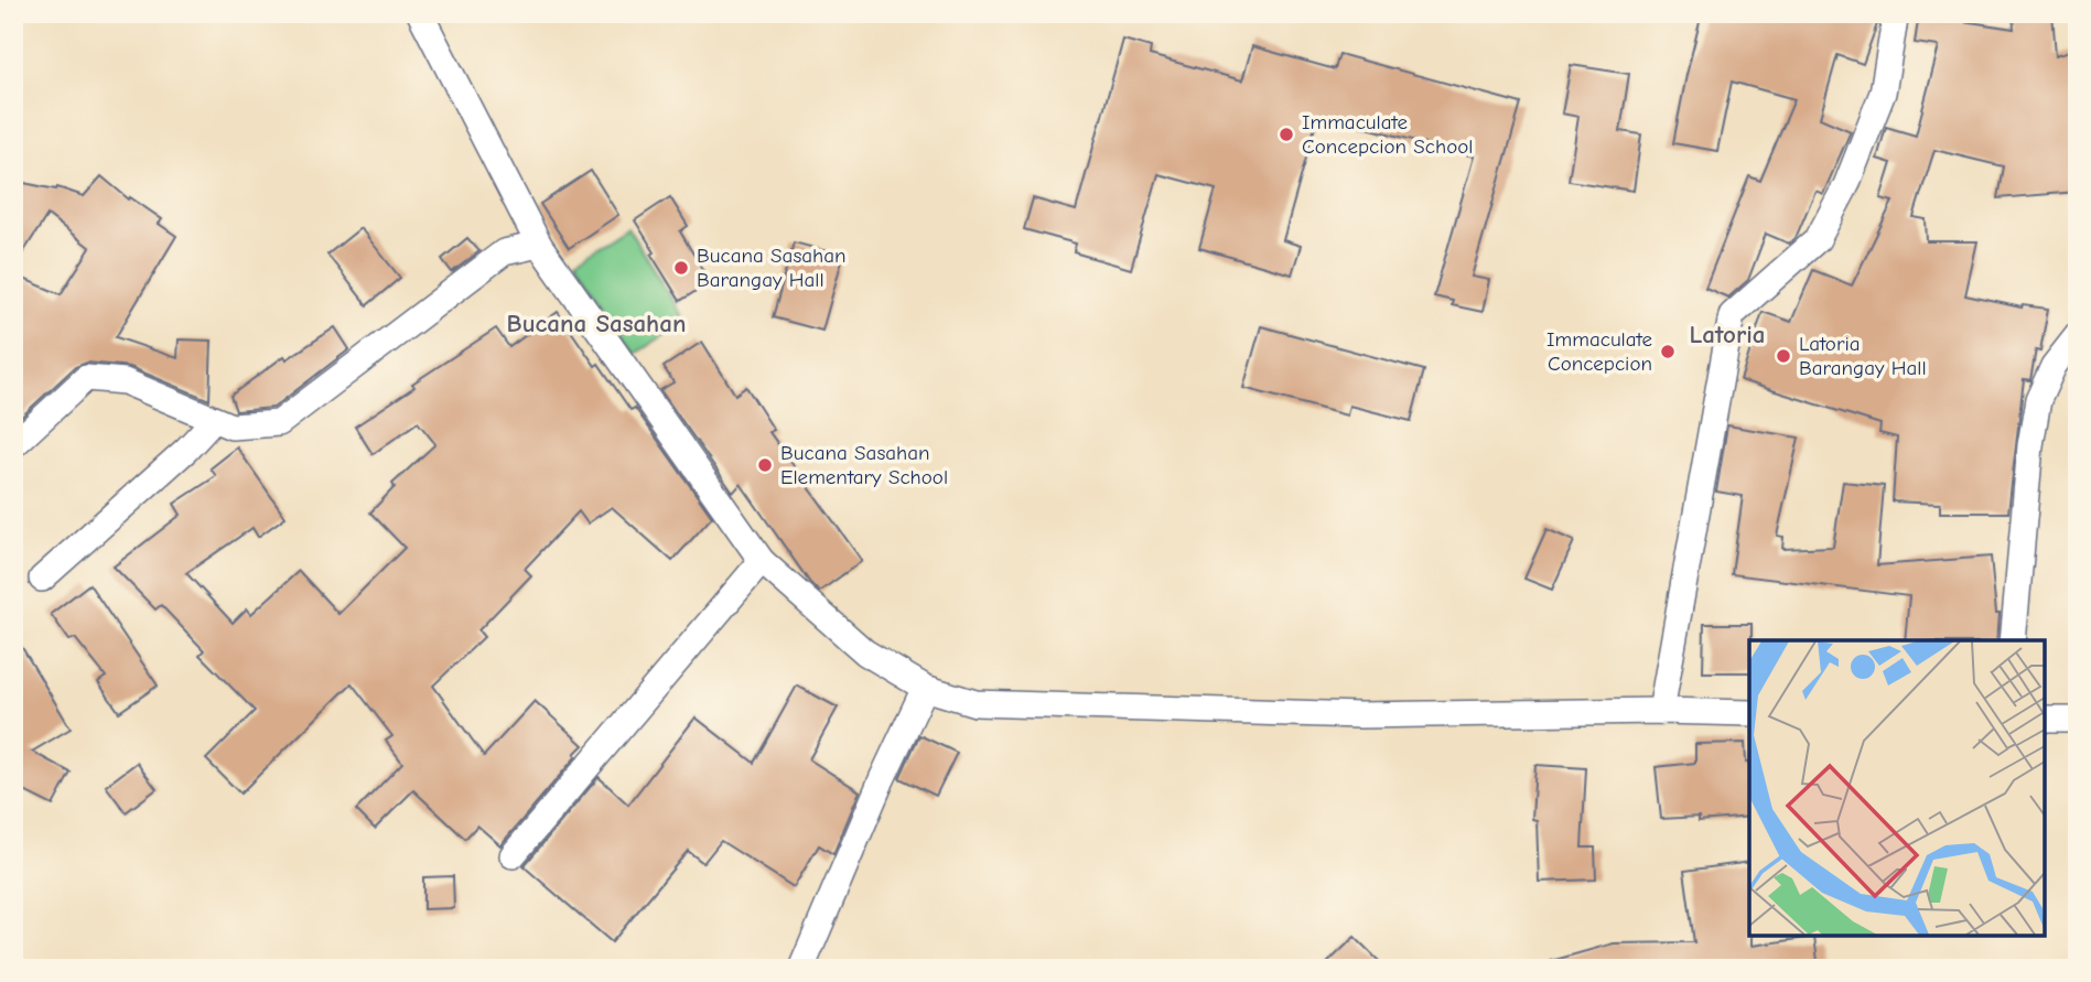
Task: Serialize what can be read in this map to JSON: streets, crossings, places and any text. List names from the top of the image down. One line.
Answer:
{"districts":["Bucana Sasahan","Latoria"],"places":["Immaculate Concepcion School","Bucana Sasahan Barangay Hall","Immaculate Concepcion","Latoria Barangay Hall","Bucana Sasahan Elementary School"]}
